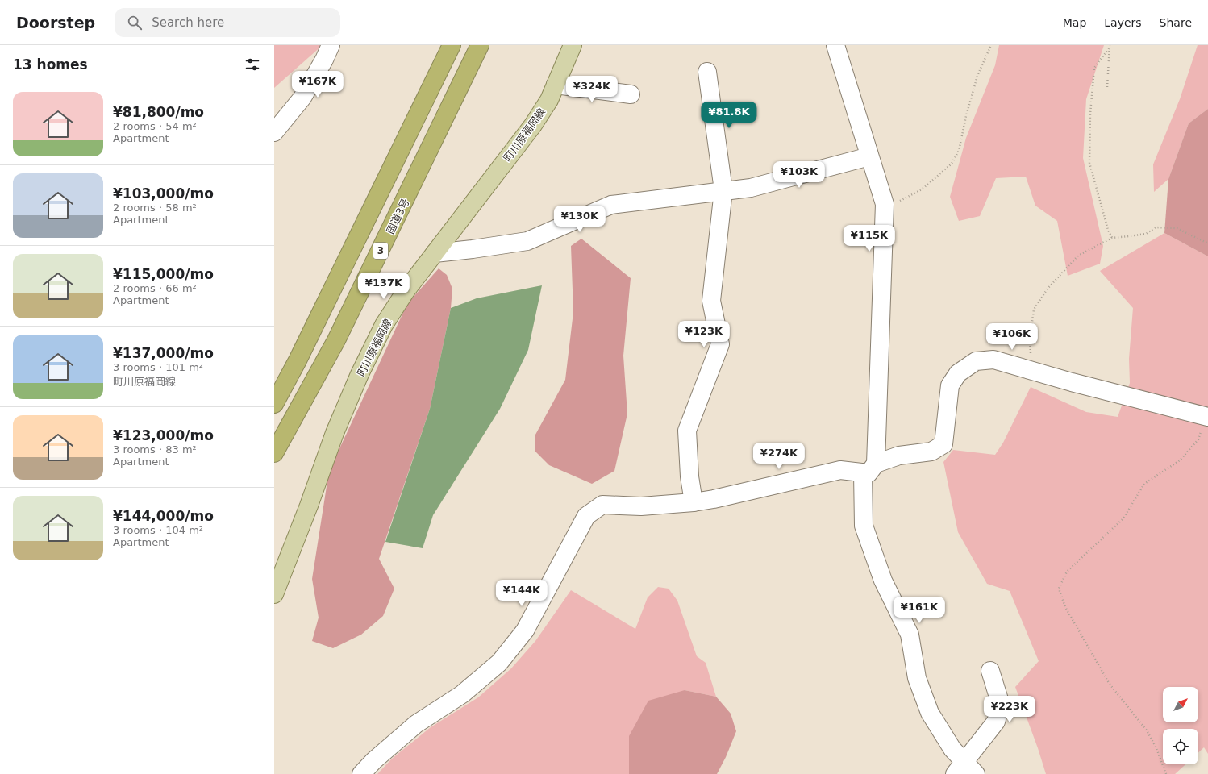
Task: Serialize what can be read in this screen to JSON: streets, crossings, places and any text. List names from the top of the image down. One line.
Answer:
{"streets":{"highway":["国道3号","3"],"main road":["町川原福岡線"]},"north":"top right","page":{"header":"Doorstep","search":"Search here","nav":["Map","Layers","Share"],"heading":"13 homes","price":["¥167K","¥324K","¥81.8K","¥103K","¥130K","¥115K","¥137K","¥123K","¥106K","¥274K","¥144K","¥161K","¥223K"],"list":[{"name":"¥81,800/mo","note":"2 rooms · 54 m² · Apartment"},{"name":"¥103,000/mo","note":"2 rooms · 58 m² · Apartment"},{"name":"¥115,000/mo","note":"2 rooms · 66 m² · Apartment"},{"name":"¥137,000/mo","note":"3 rooms · 101 m² · 町川原福岡線"},{"name":"¥123,000/mo","note":"3 rooms · 83 m² · Apartment"},{"name":"¥144,000/mo","note":"3 rooms · 104 m² · Apartment"}]}}
